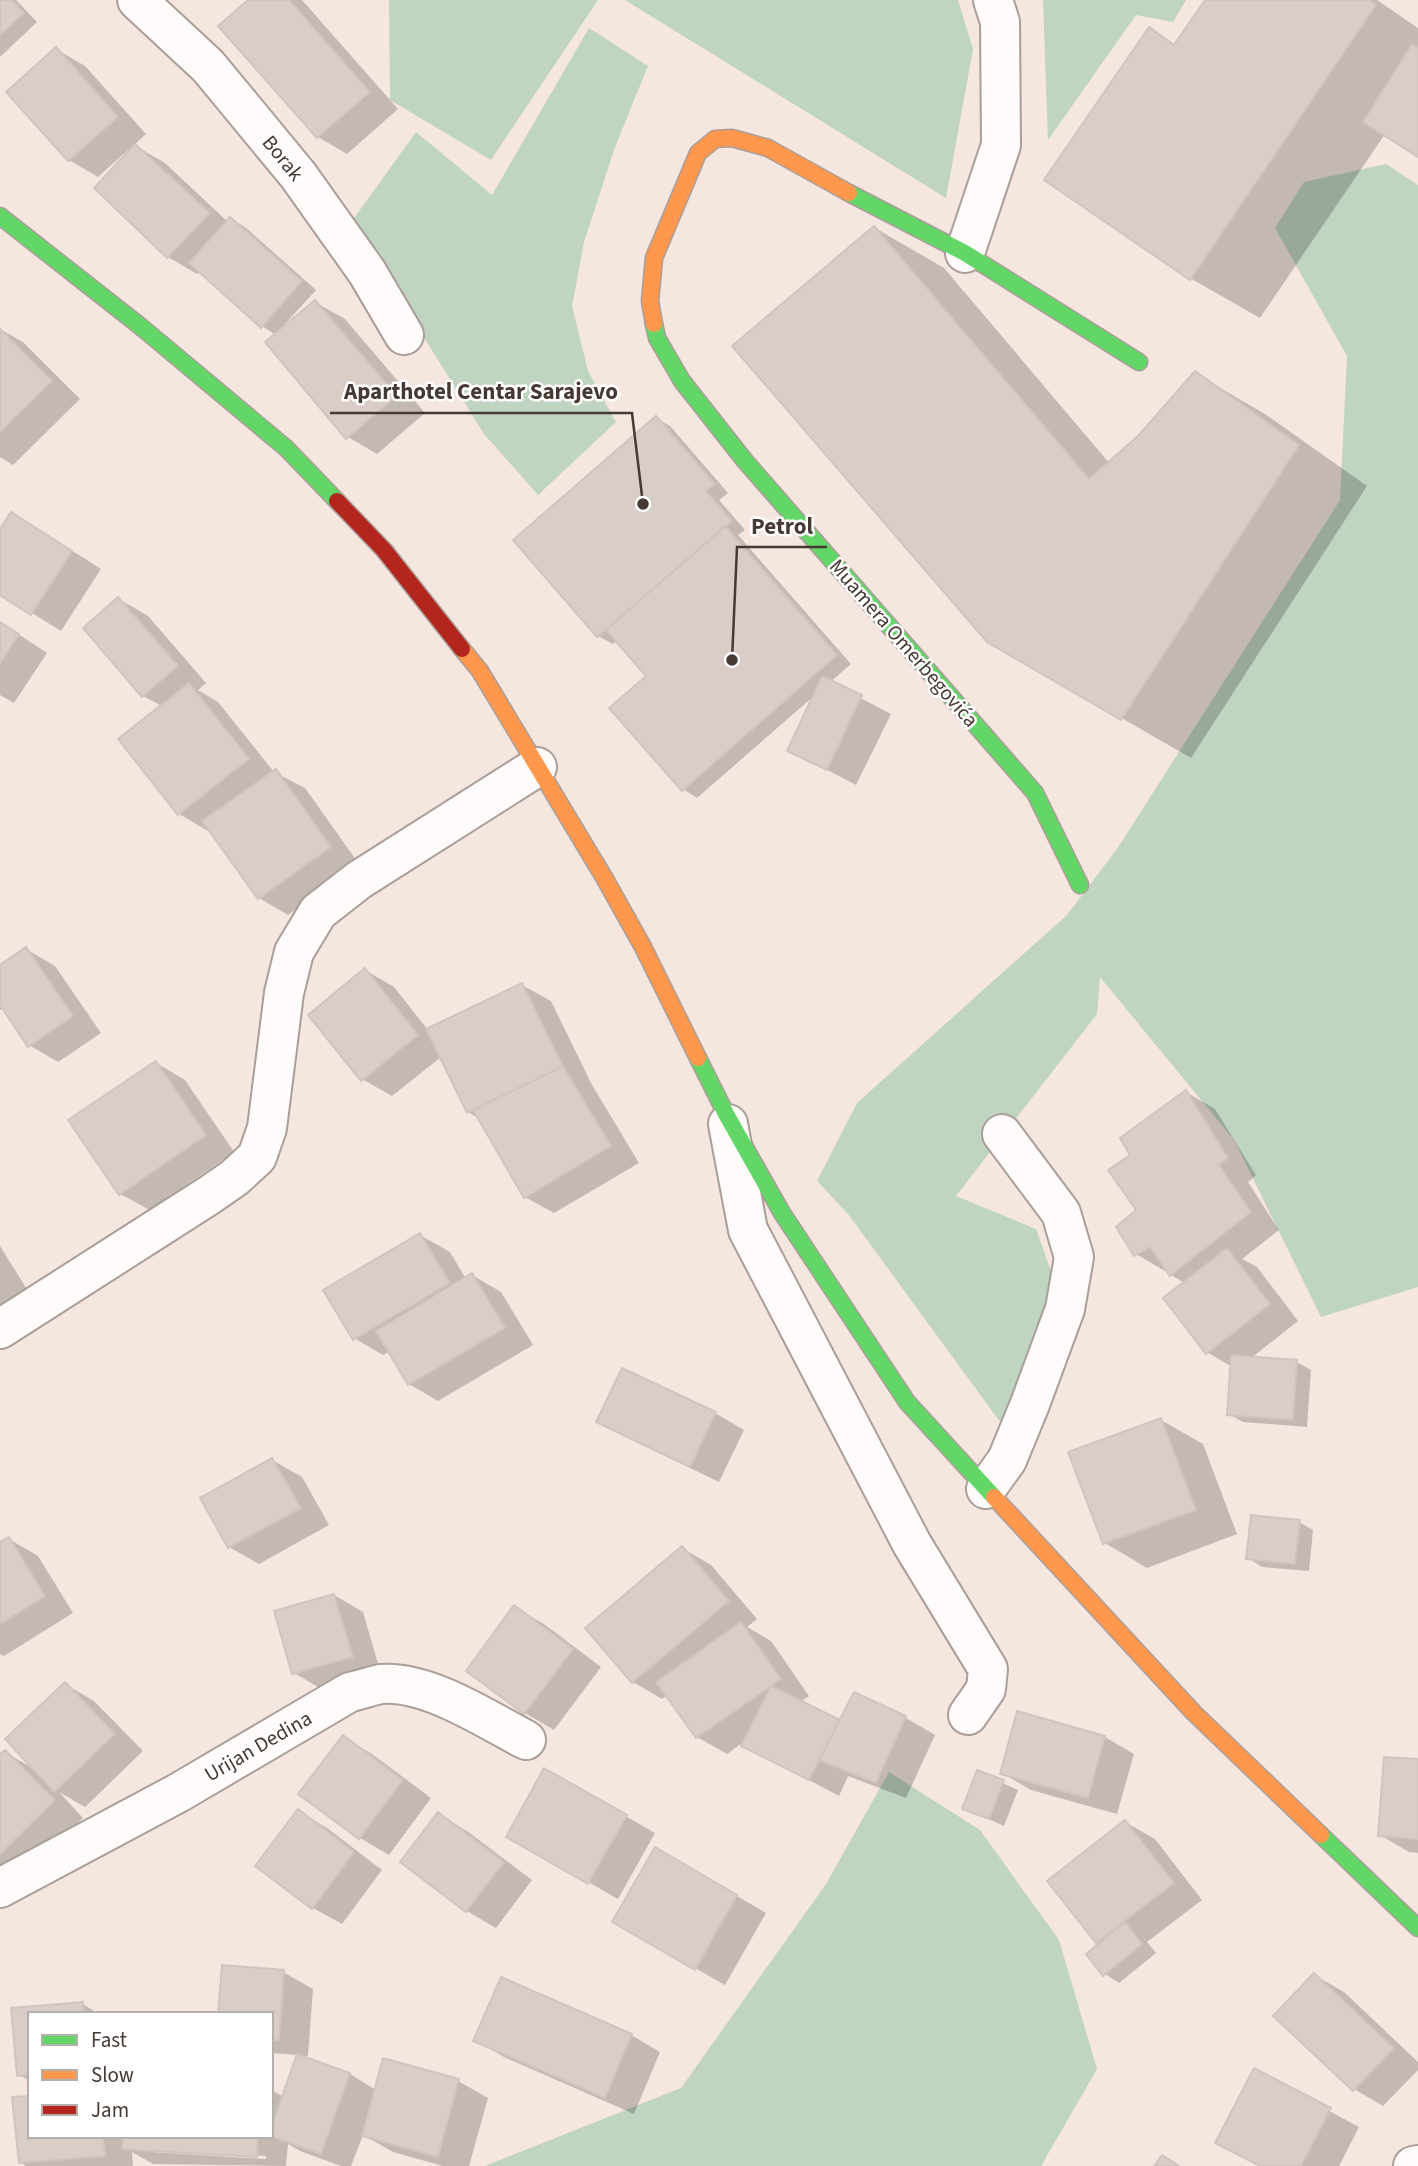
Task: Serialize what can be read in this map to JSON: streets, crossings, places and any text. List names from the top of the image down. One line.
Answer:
{"streets":{"main road":["Muamera Omerbegovića"],"street":["Borak","Urijan Dedina"]},"places":["Aparthotel Centar Sarajevo","Petrol"],"legend":["Fast","Slow","Jam"]}
